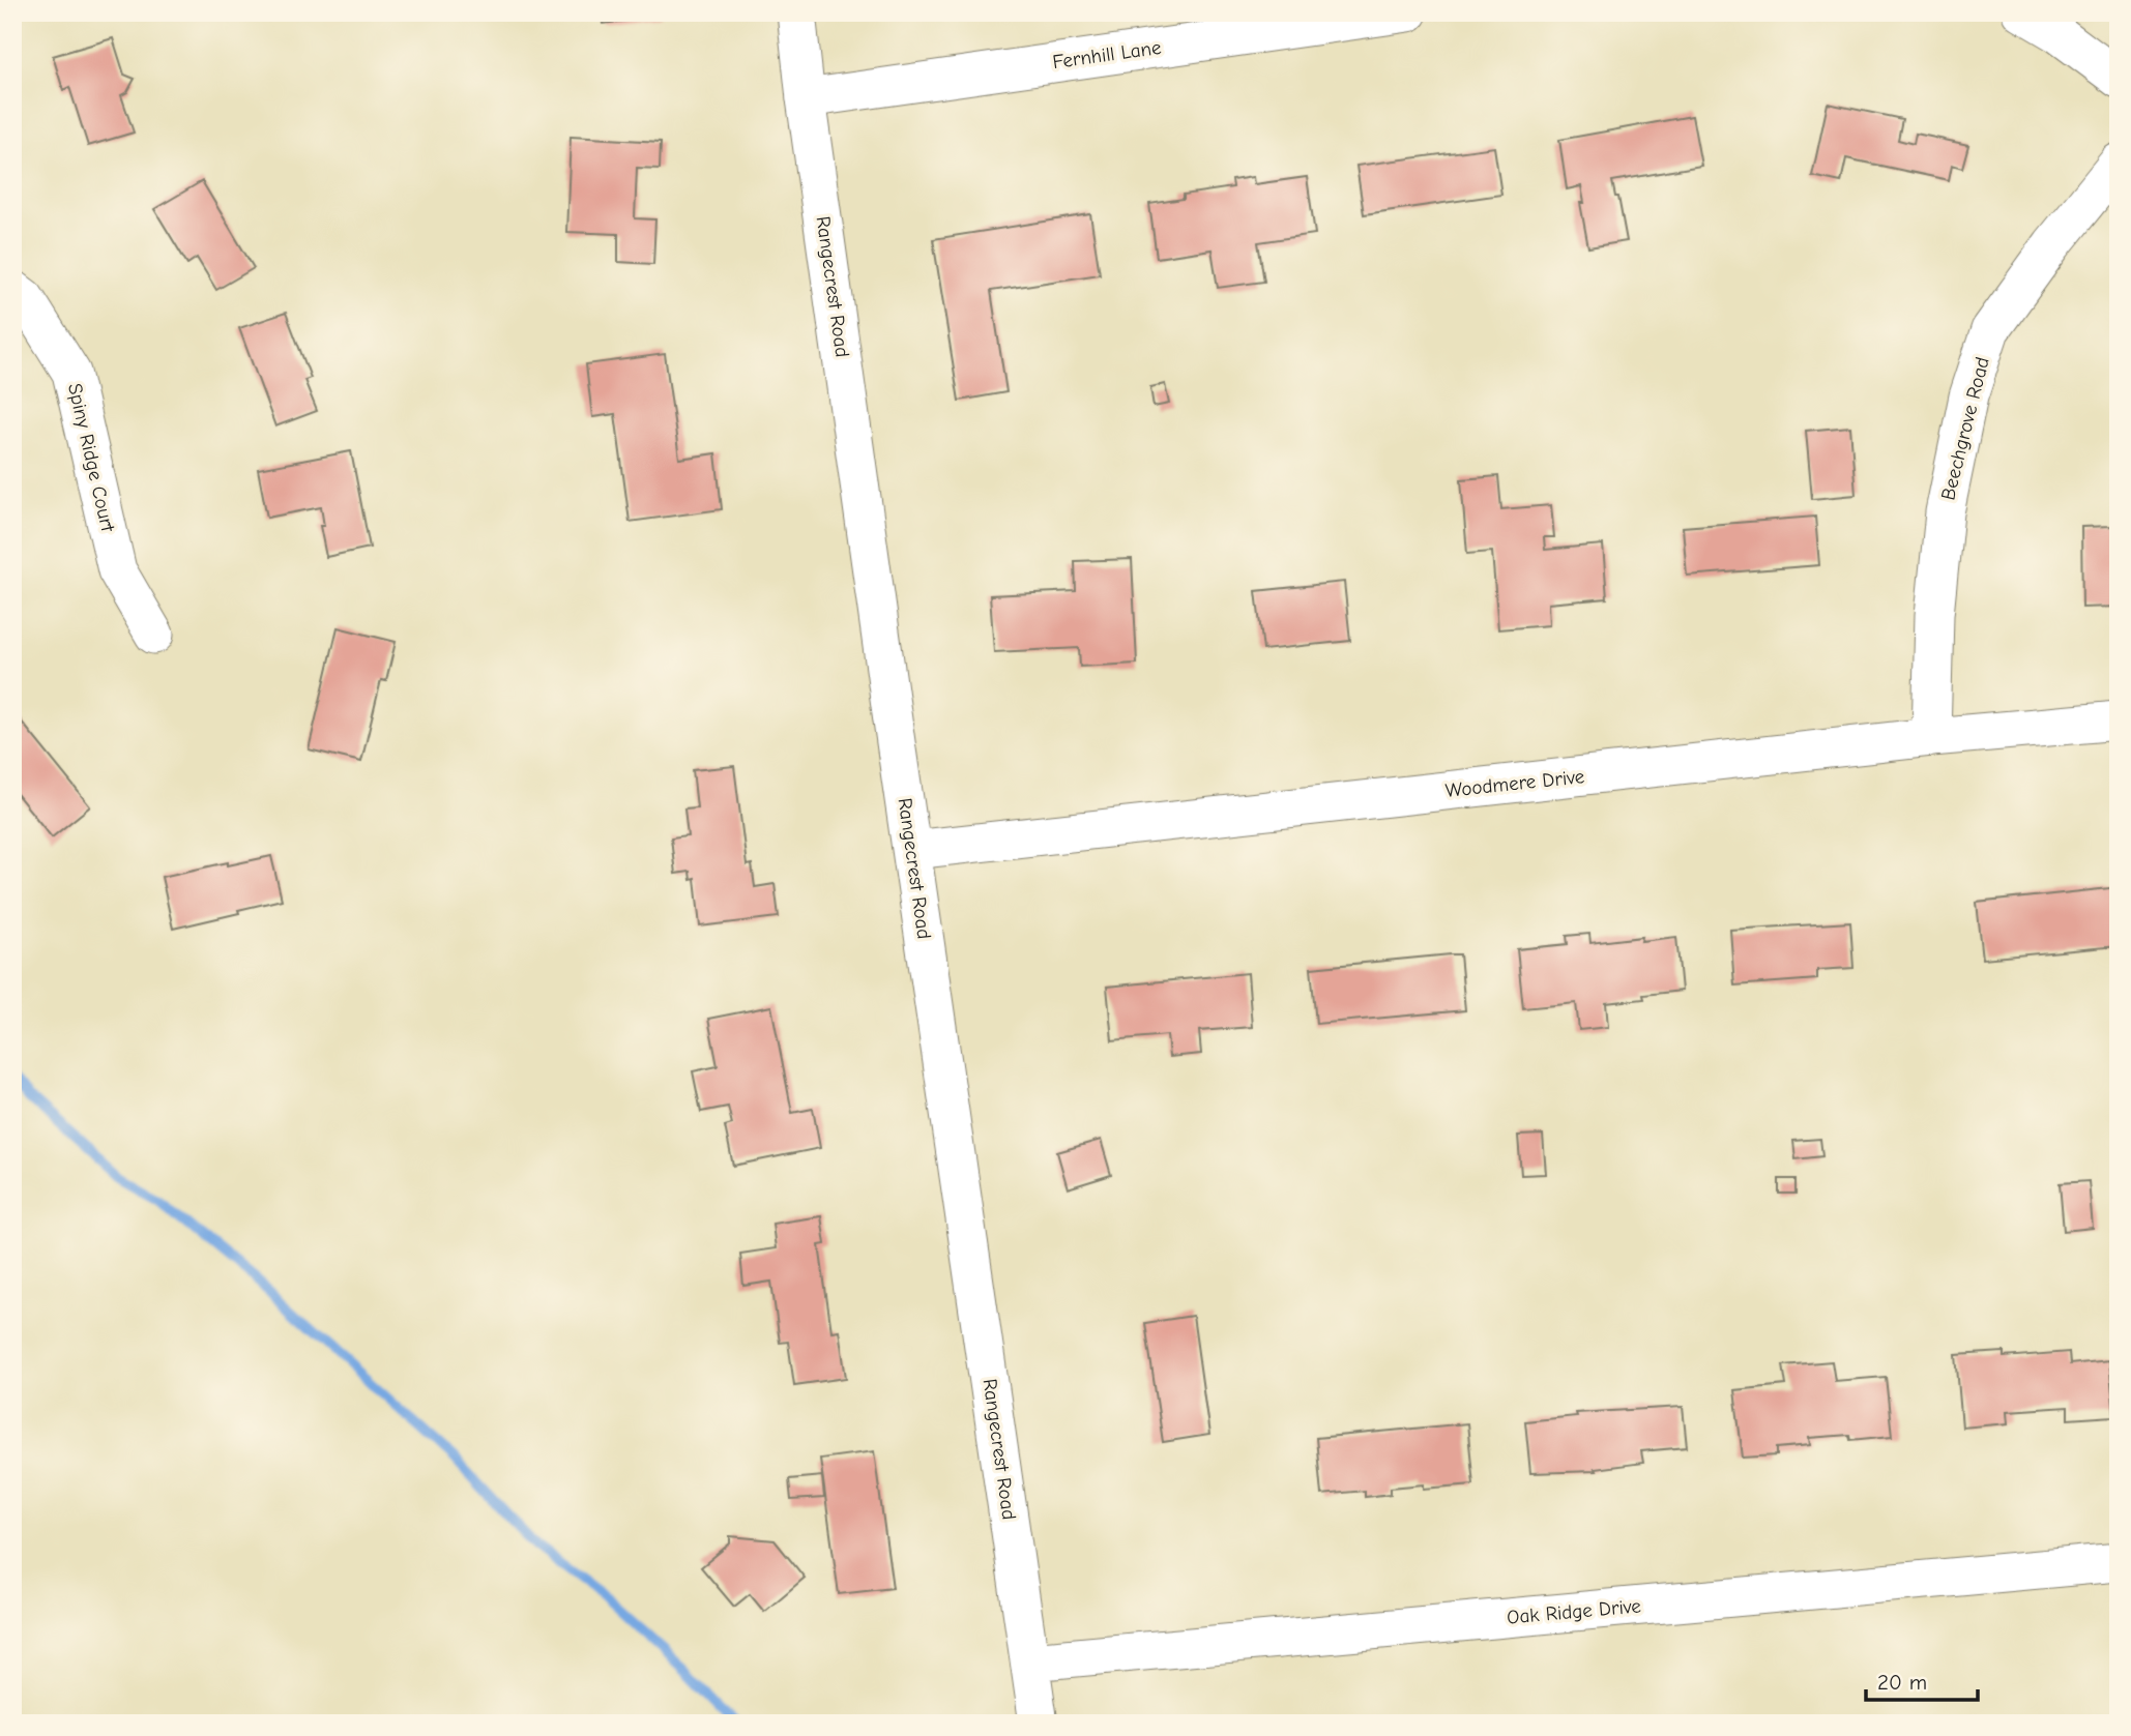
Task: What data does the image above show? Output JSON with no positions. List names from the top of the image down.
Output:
{
  "streets": {
    "street": [
      "Fernhill Lane",
      "Rangecrest Road",
      "Beechgrove Road",
      "Spiny Ridge Court",
      "Woodmere Drive",
      "Oak Ridge Drive"
    ]
  },
  "crossings": [
    ["Fernhill Lane", "Rangecrest Road"],
    ["Rangecrest Road", "Woodmere Drive"],
    ["Rangecrest Road", "Oak Ridge Drive"],
    ["Beechgrove Road", "Woodmere Drive"]
  ],
  "scale_bar": "20 m"
}
